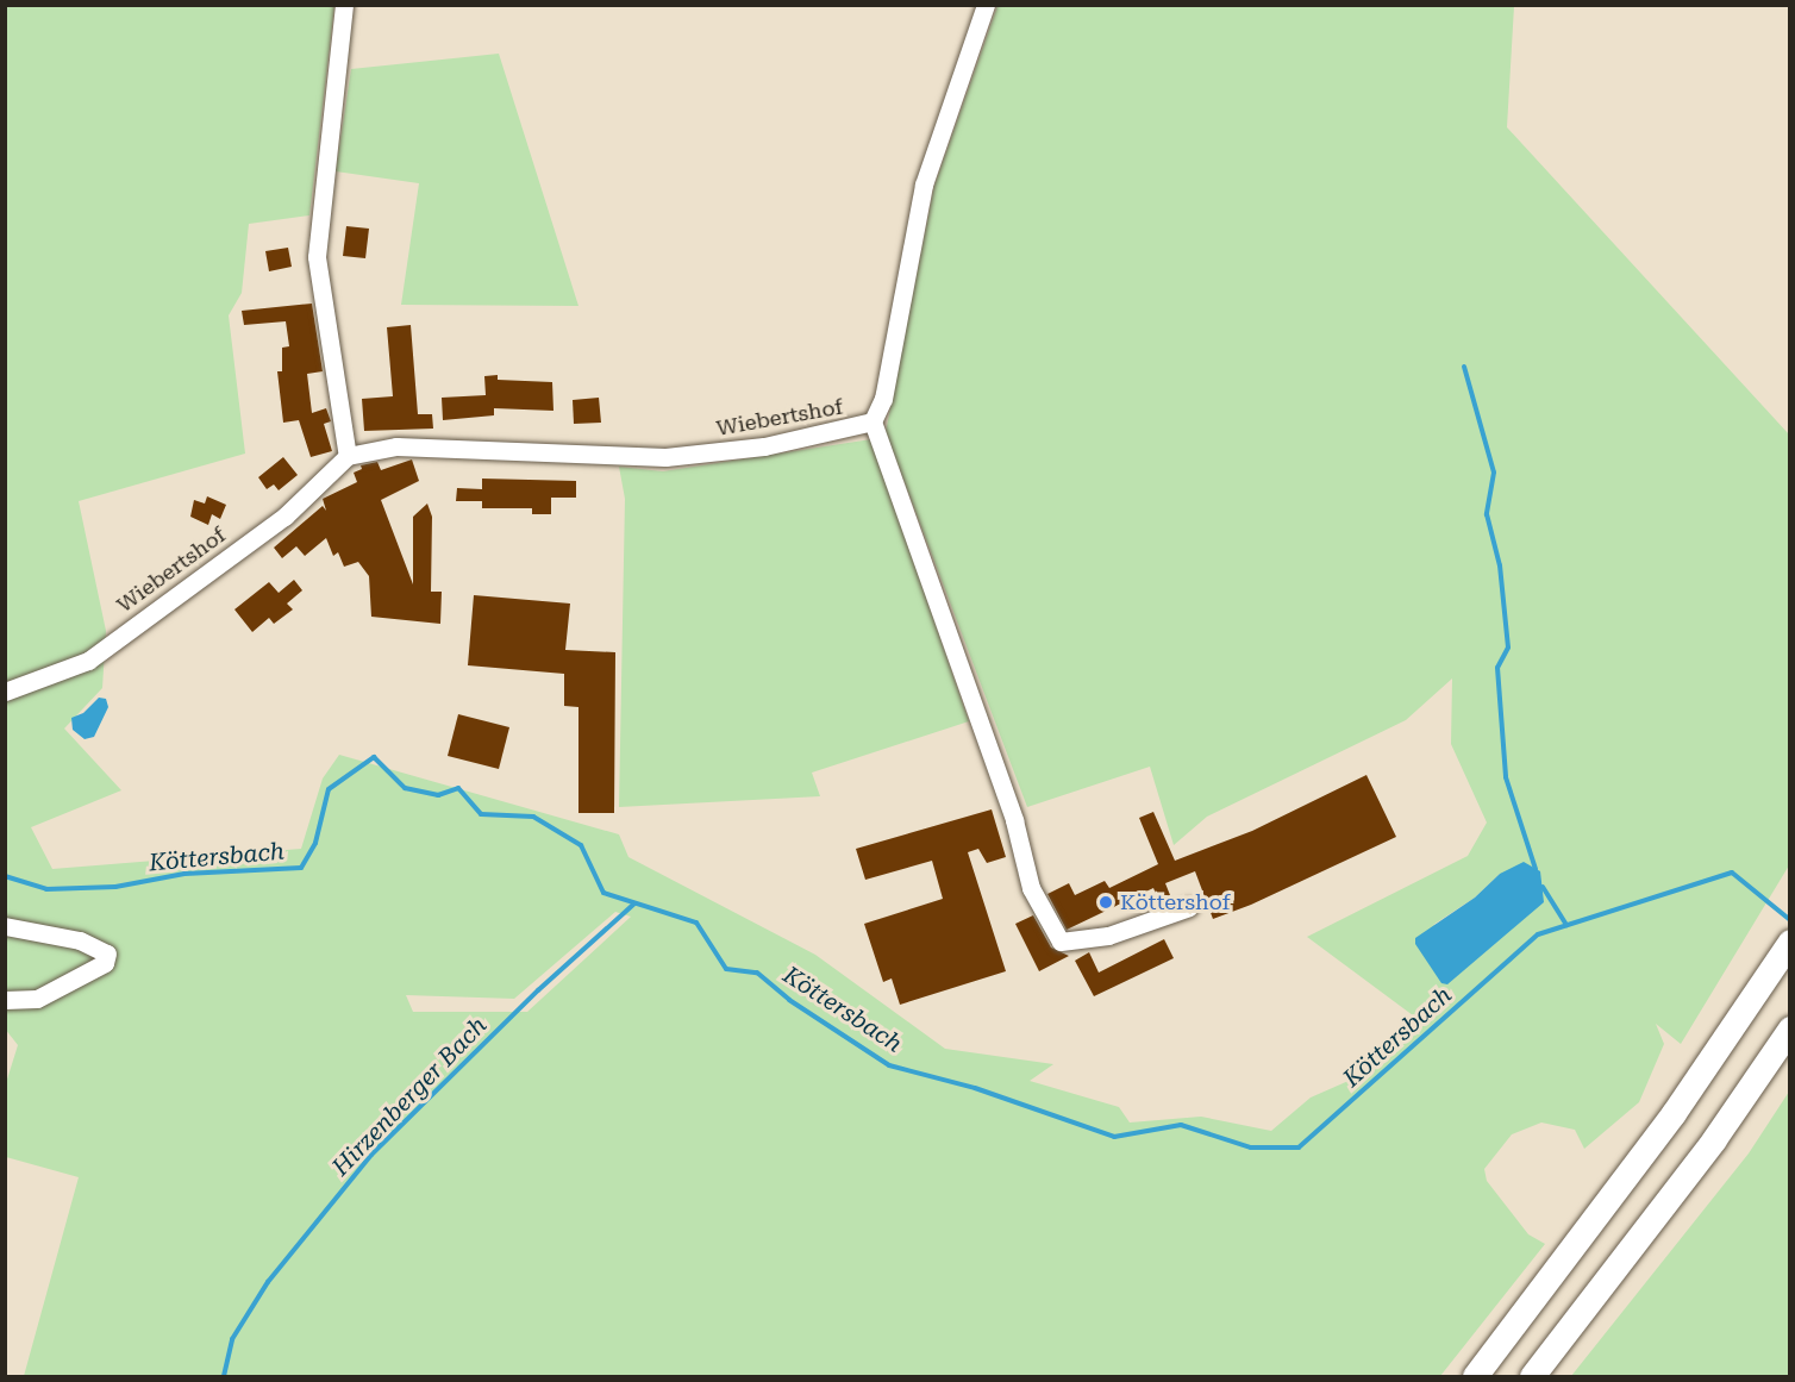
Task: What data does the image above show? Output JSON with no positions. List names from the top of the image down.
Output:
{
  "streets": {
    "street": ["Wiebertshof"]
  },
  "water": ["Köttersbach", "Hirzenberger Bach"],
  "places": ["Köttershof"]
}
